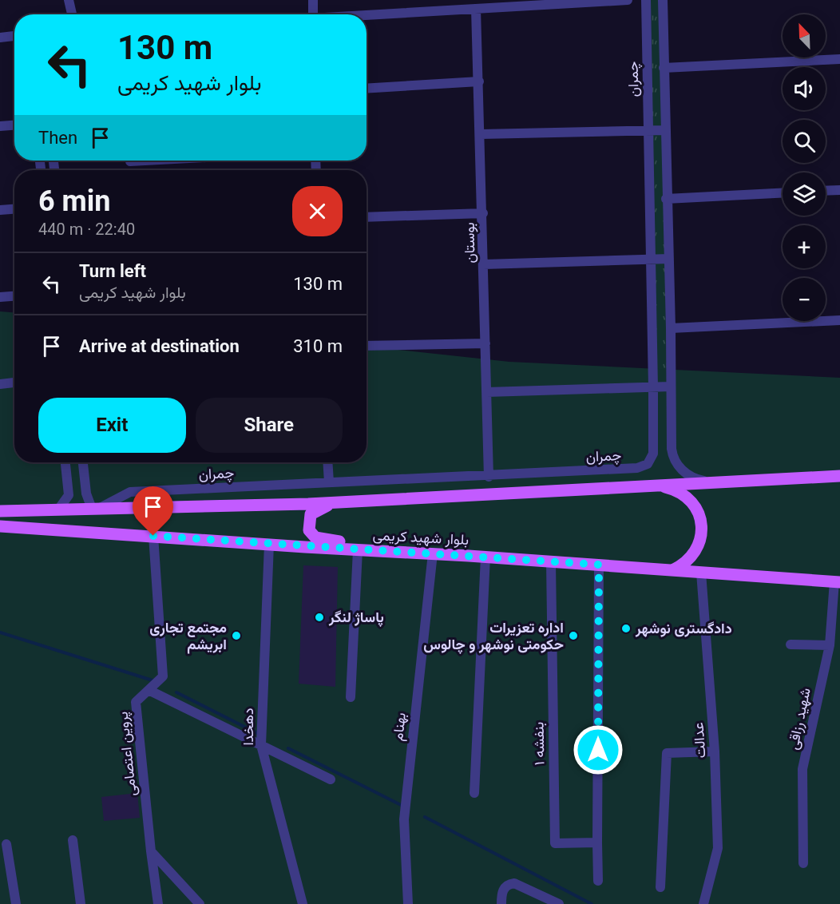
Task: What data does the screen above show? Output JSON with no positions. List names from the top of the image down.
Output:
{
  "streets": {
    "main road": ["بلوار شهید کریمی"],
    "street": [
      "چمران",
      "بوستان",
      "شهید رزاقی",
      "دهخدا",
      "بهنام",
      "عدالت",
      "بنفشه ۱",
      "پروین اعتصامی"
    ]
  },
  "crossings": [
    ["چمران", "بوستان"],
    ["بلوار شهید کریمی", "شهید رزاقی"],
    ["بلوار شهید کریمی", "دهخدا"],
    ["بلوار شهید کریمی", "بهنام"],
    ["بلوار شهید کریمی", "عدالت"],
    ["بلوار شهید کریمی", "بنفشه ۱"],
    ["بلوار شهید کریمی", "پروین اعتصامی"]
  ],
  "places": [
    "پاساژ لنگر",
    "دادگستری نوشهر",
    "مجتمع تجاری ابریشم",
    "اداره تعزیرات حکومتی نوشهر و چالوس"
  ],
  "north": "top left",
  "page": {
    "map_buttons": ["+", "−"],
    "turn": ["130 m", "بلوار شهید کریمی"],
    "then": "Then",
    "heading": ["6 min", "440 m · 22:40"],
    "list": [
      {
        "name": "Turn left",
        "note": "بلوار شهید کریمی",
        "value": "130 m"
      },
      {
        "name": "Arrive at destination",
        "value": "310 m"
      }
    ],
    "buttons": ["Exit", "Share"]
  }
}
